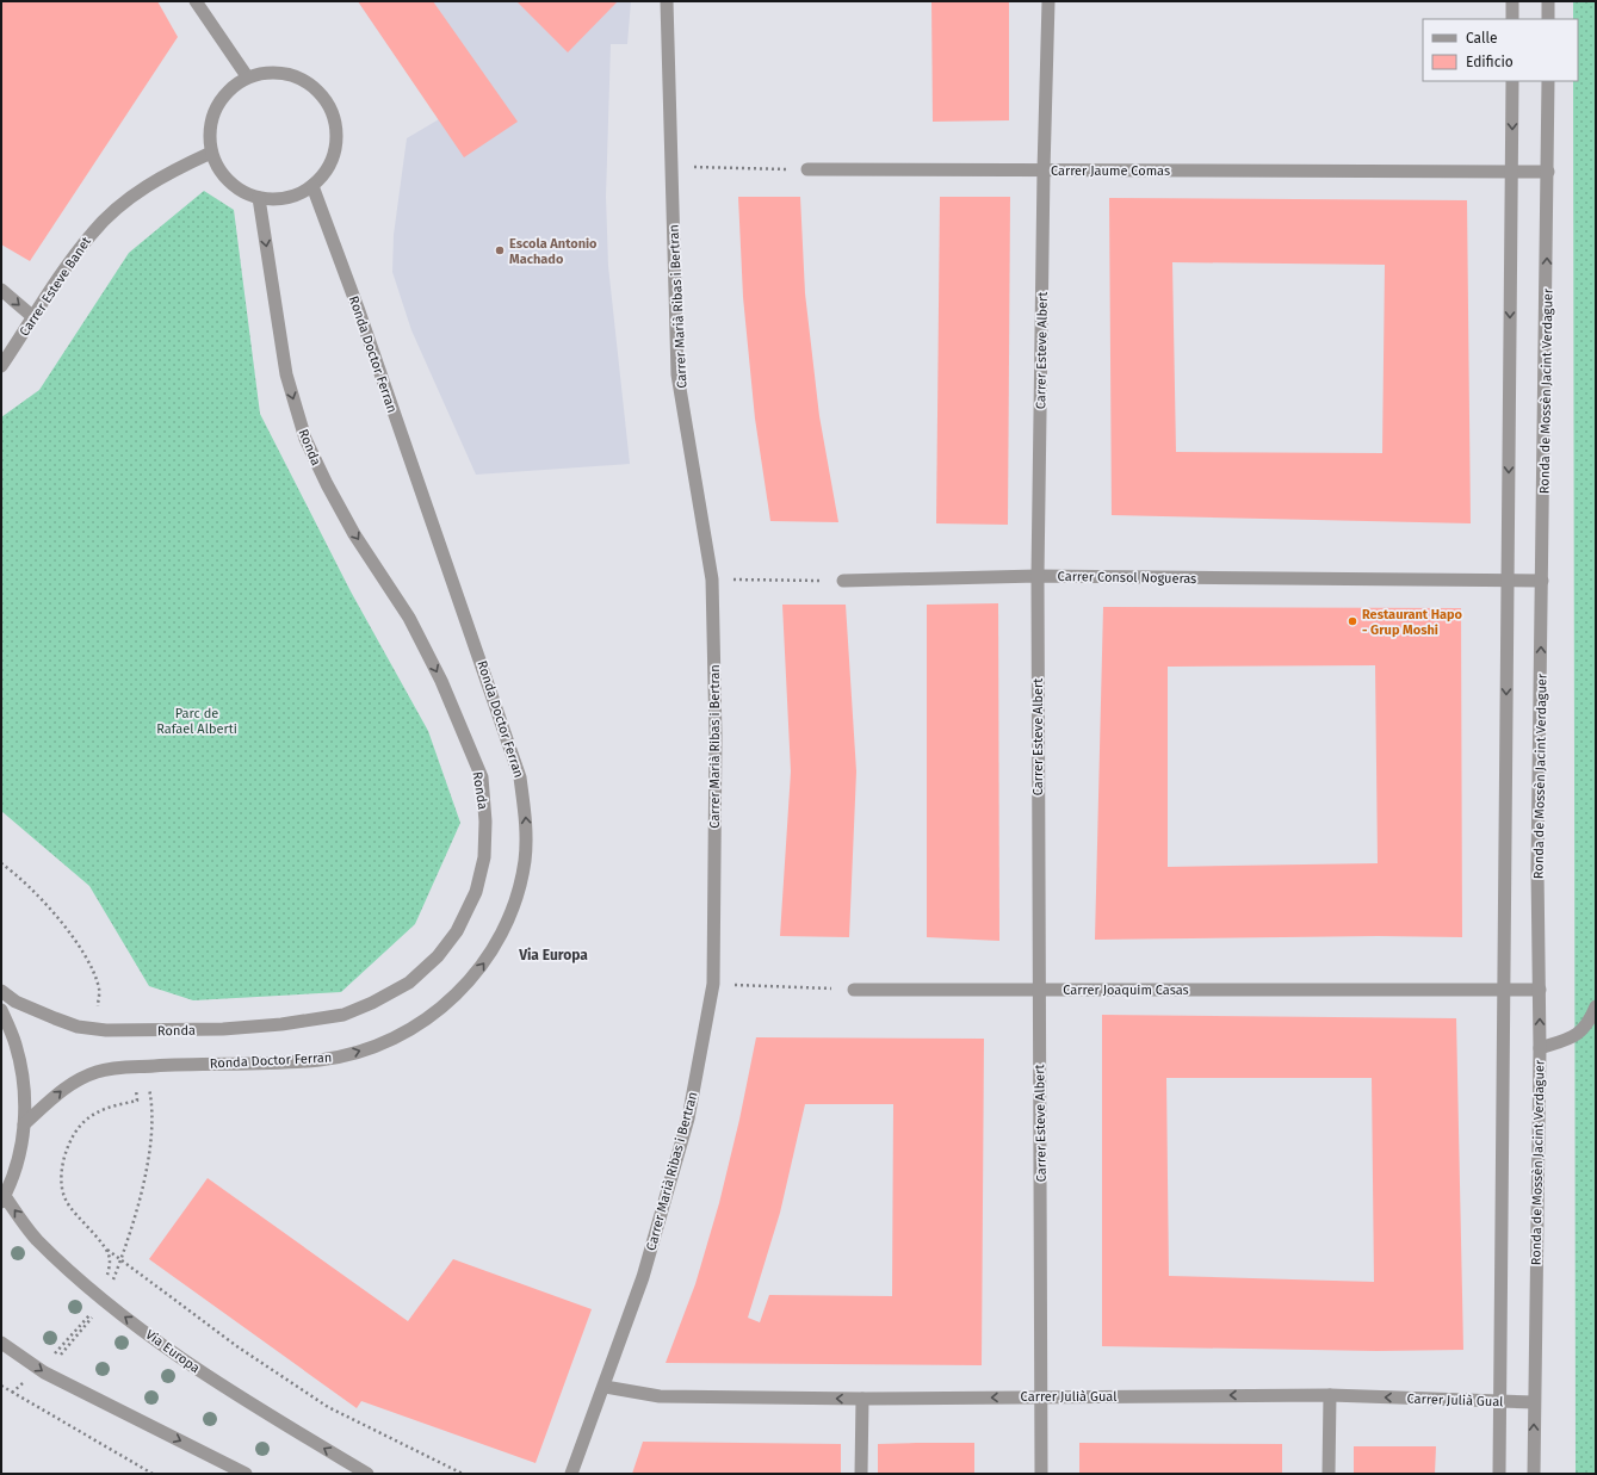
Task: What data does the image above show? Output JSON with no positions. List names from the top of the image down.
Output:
{
  "streets": {
    "street": [
      "Carrer Jaume Comas",
      "Carrer Esteve Banet",
      "Carrer Marià Ribas i Bertran",
      "Carrer Esteve Albert",
      "Ronda Doctor Ferran",
      "Ronda de Mossèn Jacint Verdaguer",
      "Ronda",
      "Carrer Consol Nogueras",
      "Carrer Joaquim Casas",
      "Via Europa",
      "Carrer Julià Gual"
    ]
  },
  "crossings": [
    ["Carrer Jaume Comas", "Carrer Esteve Albert"],
    ["Carrer Jaume Comas", "Ronda de Mossèn Jacint Verdaguer"],
    ["Carrer Esteve Banet", "Ronda Doctor Ferran"],
    ["Carrer Esteve Banet", "Ronda"],
    ["Carrer Marià Ribas i Bertran", "Carrer Julià Gual"],
    ["Carrer Esteve Albert", "Carrer Consol Nogueras"],
    ["Carrer Esteve Albert", "Carrer Joaquim Casas"],
    ["Carrer Esteve Albert", "Carrer Julià Gual"],
    ["Ronda Doctor Ferran", "Ronda"],
    ["Ronda de Mossèn Jacint Verdaguer", "Carrer Consol Nogueras"],
    ["Ronda de Mossèn Jacint Verdaguer", "Carrer Joaquim Casas"],
    ["Ronda de Mossèn Jacint Verdaguer", "Carrer Julià Gual"]
  ],
  "one_way": ["Carrer Julià Gual"],
  "districts": ["Via Europa"],
  "parks": ["Parc de Rafael Alberti"],
  "places": ["Escola Antonio Machado", "Restaurant Hapo - Grup Moshi"],
  "legend": ["Calle", "Edificio"]
}
